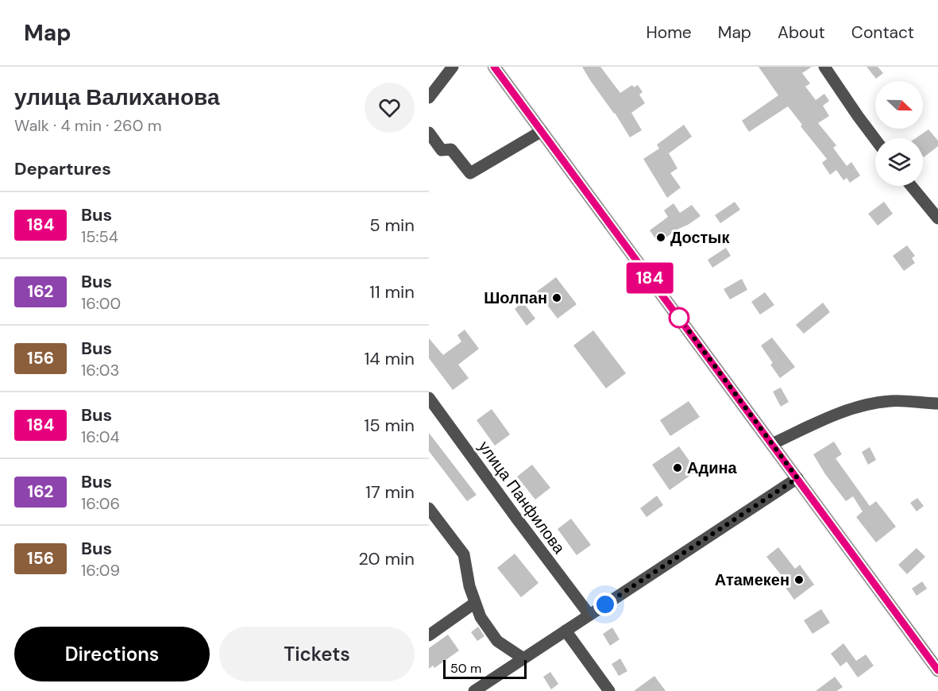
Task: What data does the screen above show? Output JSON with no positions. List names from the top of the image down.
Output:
{
  "streets": {
    "street": ["улица Панфилова"]
  },
  "places": [
    "Достык",
    "Шолпан",
    "Адина",
    "Атамекен"
  ],
  "lines": ["bus line 184"],
  "scale_bar": "50 m",
  "north": "right",
  "page": {
    "header": "Map",
    "nav": [
      "Home",
      "Map",
      "About",
      "Contact"
    ],
    "heading": [
      ["улица Валиханова", "Walk · 4 min · 260 m"],
      "Departures"
    ],
    "on_map": "184",
    "list": [
      {
        "mark": "184",
        "name": "Bus",
        "note": "15:54",
        "value": "5 min"
      },
      {
        "mark": "162",
        "name": "Bus",
        "note": "16:00",
        "value": "11 min"
      },
      {
        "mark": "156",
        "name": "Bus",
        "note": "16:03",
        "value": "14 min"
      },
      {
        "mark": "184",
        "name": "Bus",
        "note": "16:04",
        "value": "15 min"
      },
      {
        "mark": "162",
        "name": "Bus",
        "note": "16:06",
        "value": "17 min"
      },
      {
        "mark": "156",
        "name": "Bus",
        "note": "16:09",
        "value": "20 min"
      }
    ],
    "buttons": ["Directions", "Tickets"],
    "scale": "50 m"
  }
}
